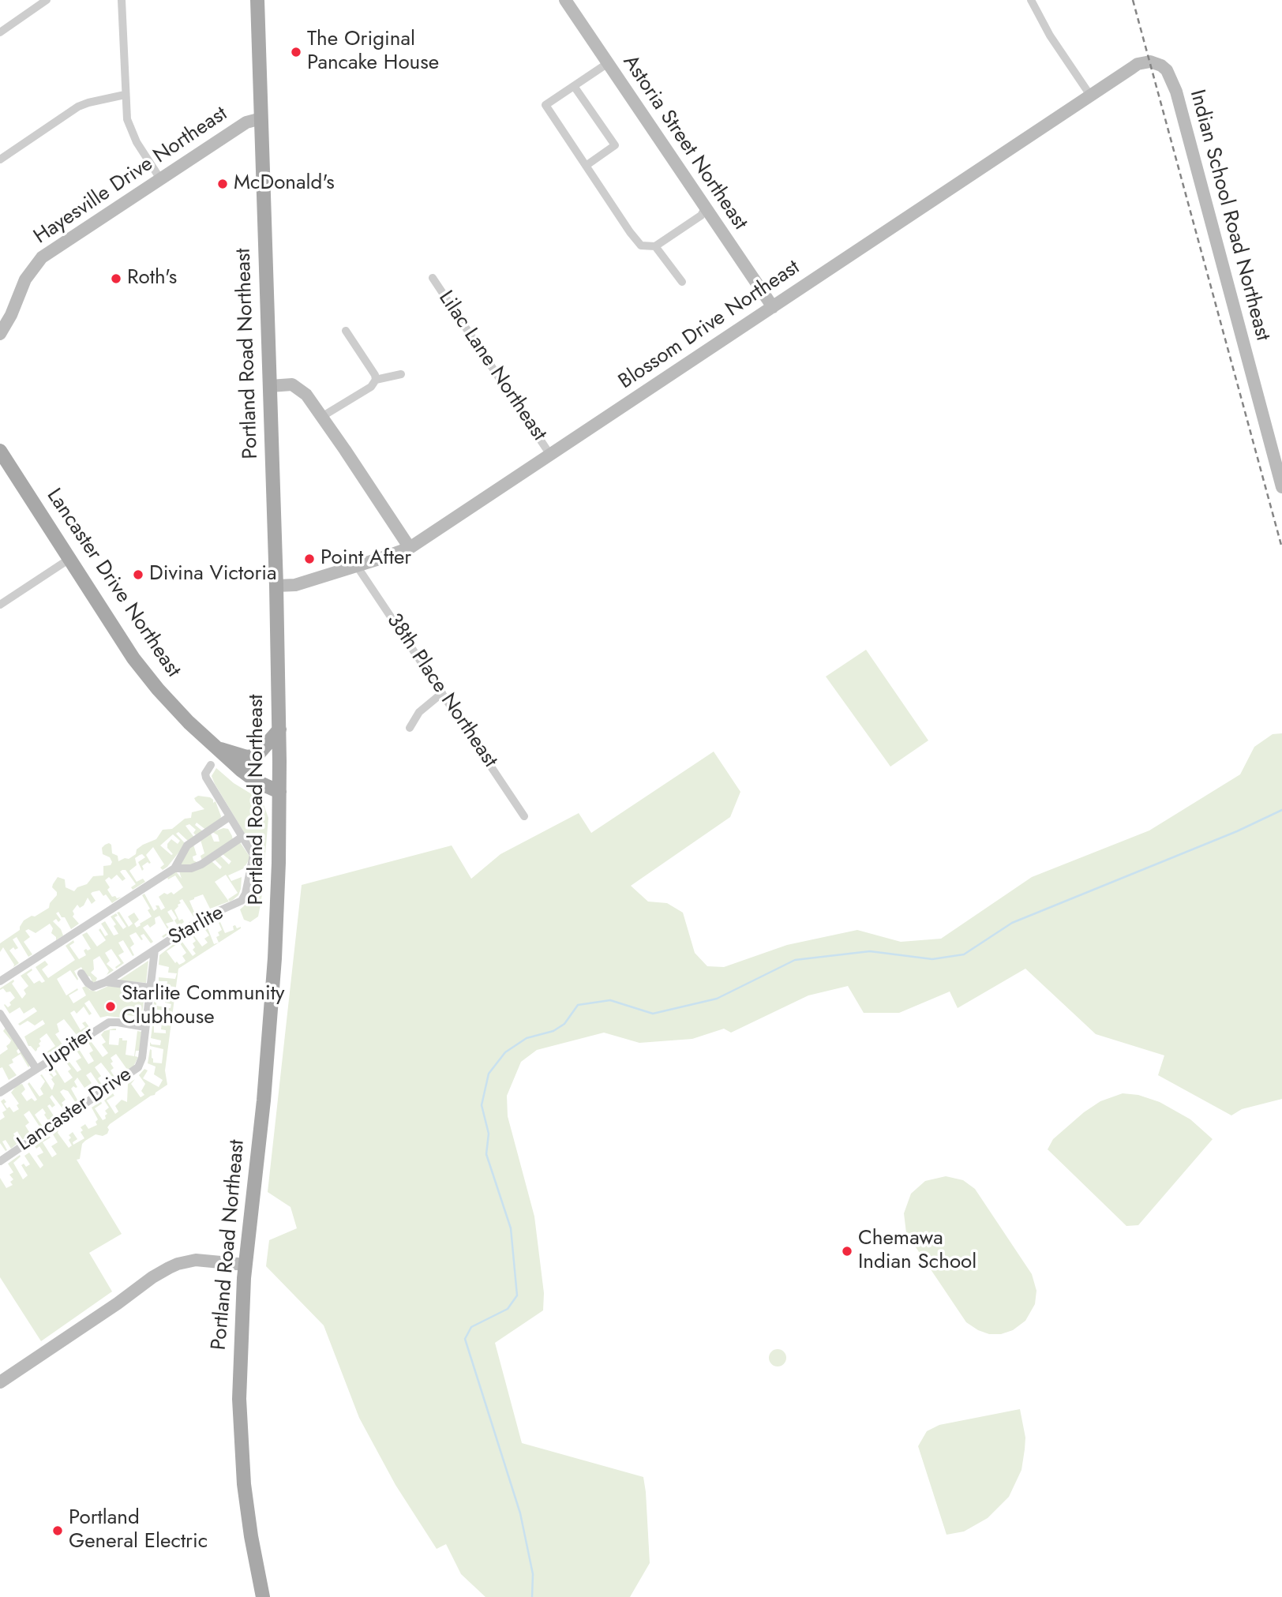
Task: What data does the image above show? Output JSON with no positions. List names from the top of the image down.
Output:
{
  "streets": {
    "main road": ["Portland Road Northeast", "Lancaster Drive Northeast"],
    "street": [
      "Astoria Street Northeast",
      "Hayesville Drive Northeast",
      "Indian School Road Northeast",
      "Blossom Drive Northeast",
      "Lilac Lane Northeast",
      "38th Place Northeast",
      "Starlite",
      "Jupiter",
      "Lancaster Drive"
    ]
  },
  "crossings": [
    ["Astoria Street Northeast", "Blossom Drive Northeast"],
    ["Hayesville Drive Northeast", "Portland Road Northeast"],
    ["Indian School Road Northeast", "Blossom Drive Northeast"],
    ["Blossom Drive Northeast", "Portland Road Northeast"],
    ["Blossom Drive Northeast", "Lilac Lane Northeast"],
    ["Blossom Drive Northeast", "38th Place Northeast"],
    ["Portland Road Northeast", "Lancaster Drive Northeast"],
    ["Starlite", "Lancaster Drive"],
    ["Jupiter", "Lancaster Drive"]
  ],
  "places": [
    "The Original Pancake House",
    "McDonald's",
    "Roth's",
    "Point After",
    "Divina Victoria",
    "Starlite Community Clubhouse",
    "Chemawa Indian School",
    "Portland General Electric"
  ]
}
